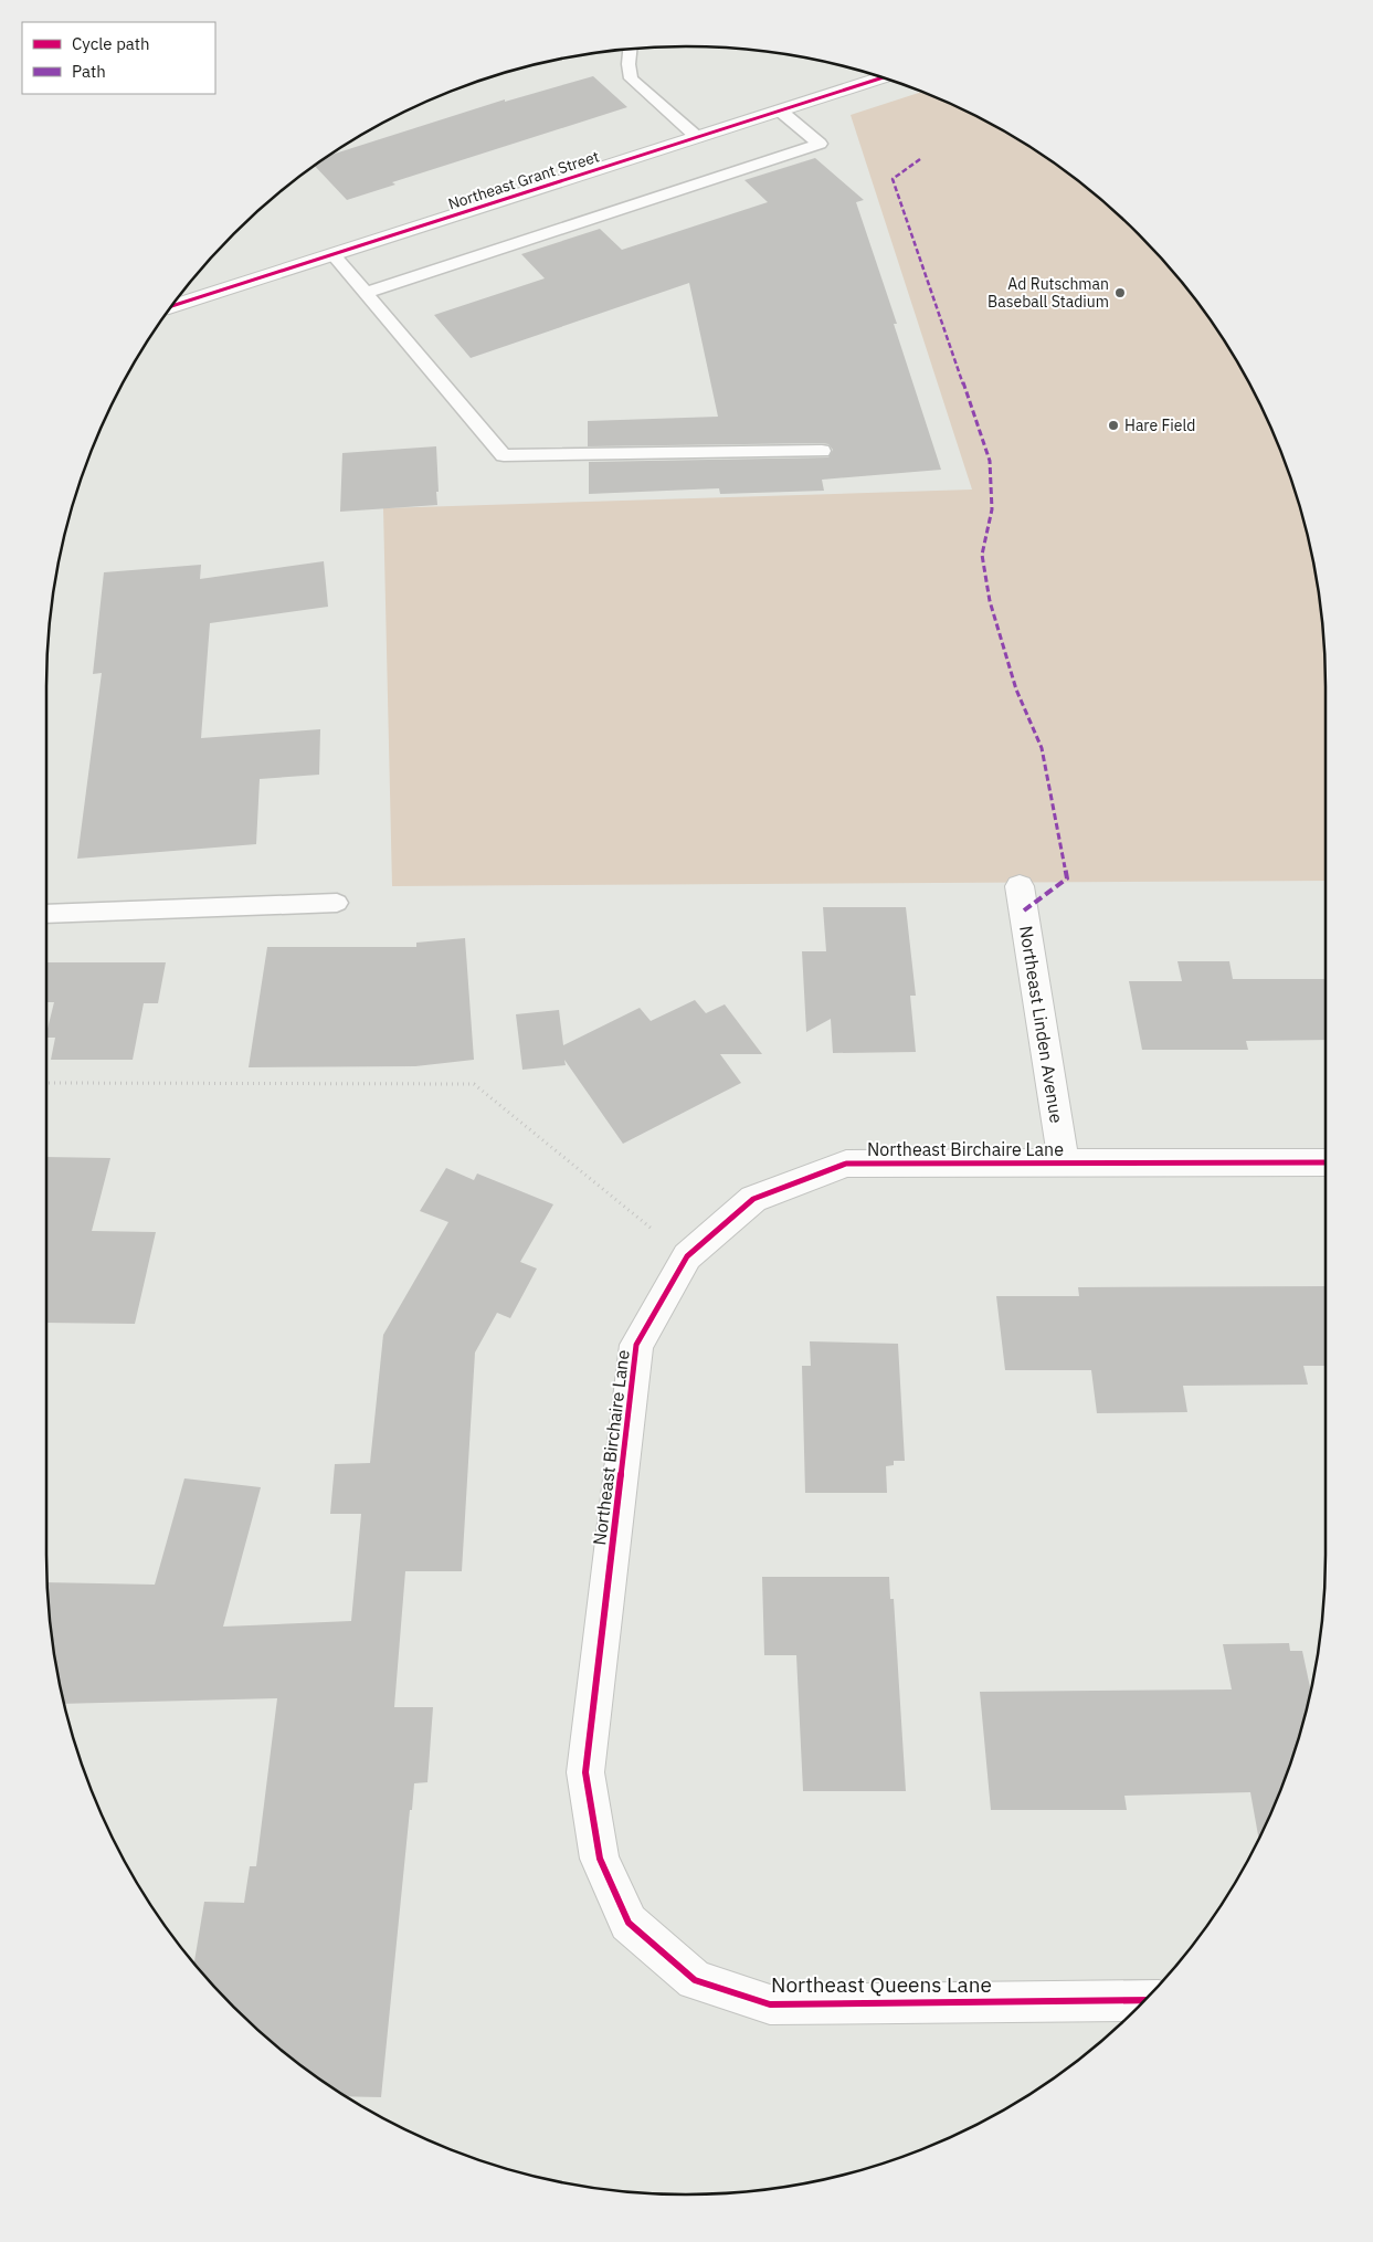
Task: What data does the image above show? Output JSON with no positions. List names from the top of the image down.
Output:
{
  "streets": {
    "street": [
      "Northeast Grant Street",
      "Northeast Linden Avenue",
      "Northeast Birchaire Lane",
      "Northeast Queens Lane"
    ]
  },
  "crossings": [
    ["Northeast Linden Avenue", "Northeast Birchaire Lane"],
    ["Northeast Birchaire Lane", "Northeast Queens Lane"]
  ],
  "places": ["Ad Rutschman Baseball Stadium", "Hare Field"],
  "legend": ["Cycle path", "Path"]
}
